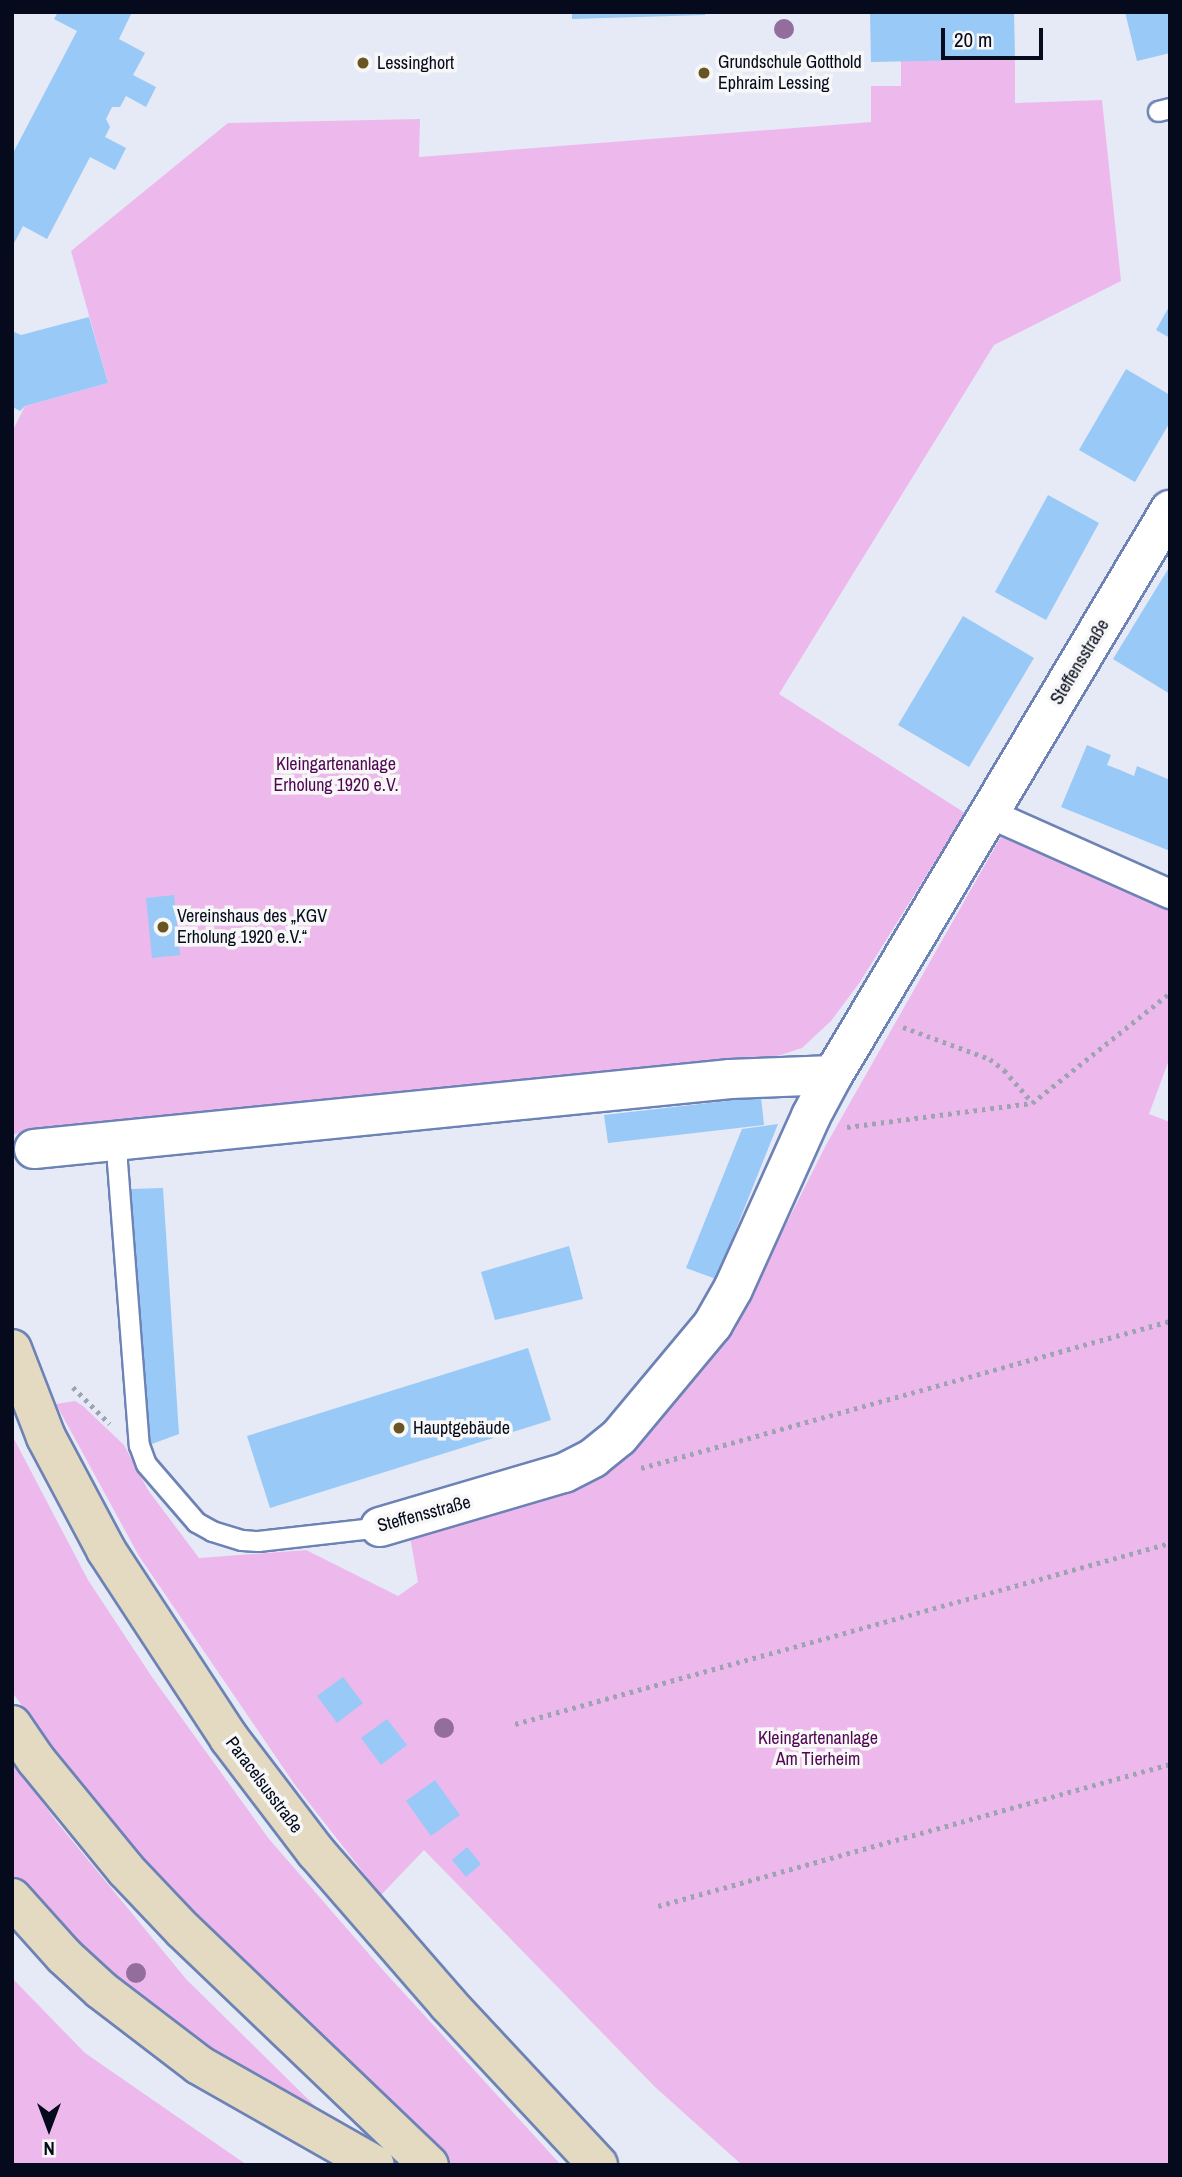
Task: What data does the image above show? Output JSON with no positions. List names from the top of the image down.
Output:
{
  "streets": {
    "main road": ["Paracelsusstraße"],
    "street": ["Steffensstraße"]
  },
  "parks": ["Kleingartenanlage Erholung 1920 e.V.", "Kleingartenanlage Am Tierheim"],
  "places": [
    "Lessinghort",
    "Grundschule Gotthold Ephraim Lessing",
    "Vereinshaus des „KGV Erholung 1920 e.V.“",
    "Hauptgebäude"
  ],
  "scale_bar": "20 m",
  "north": "bottom"
}
